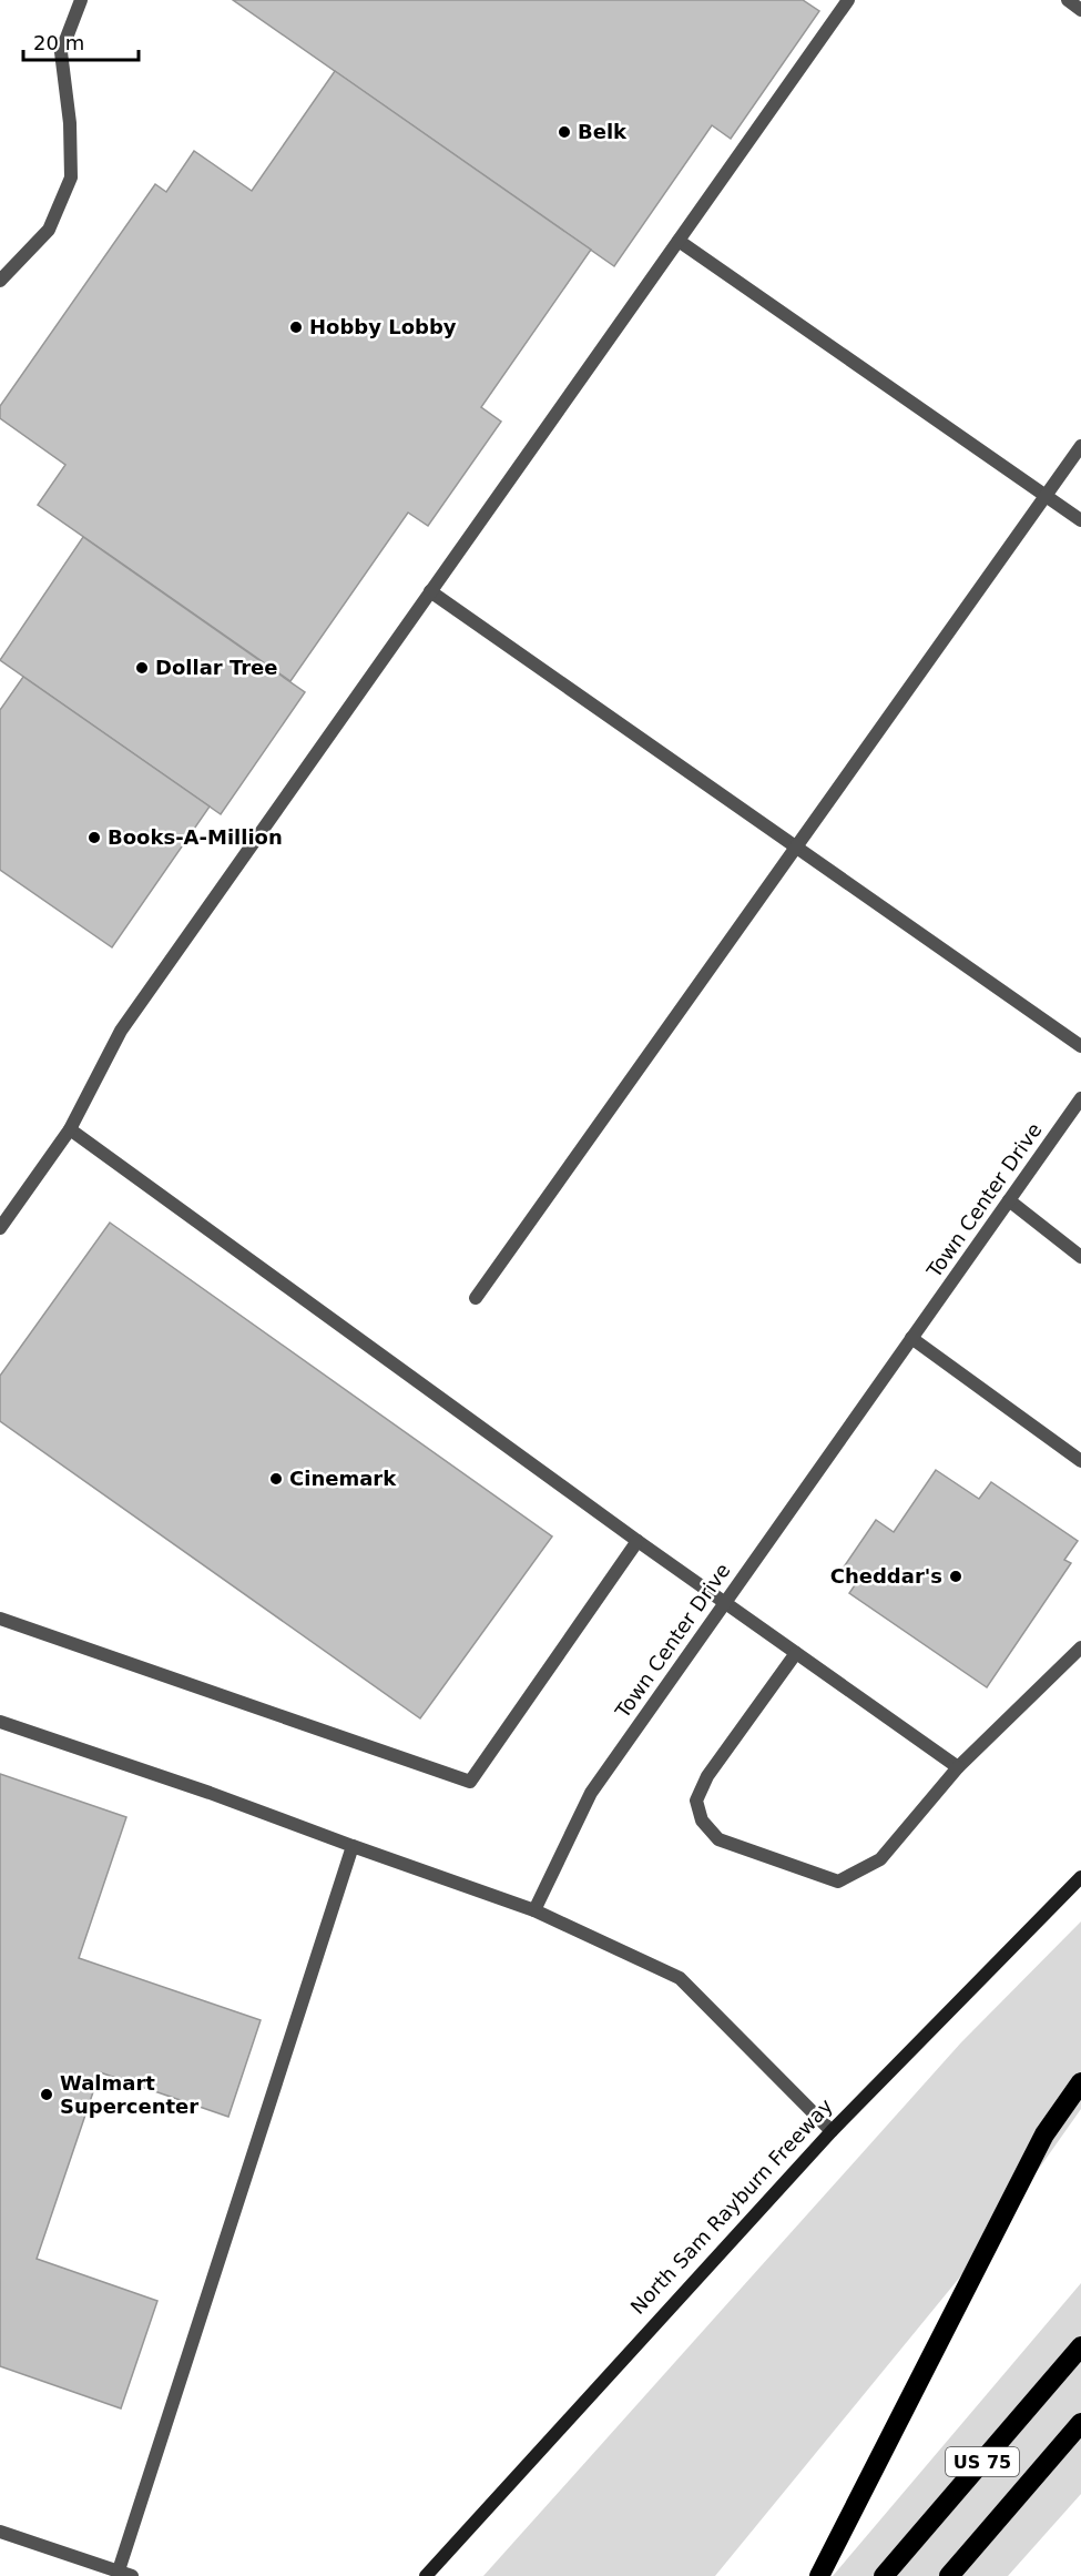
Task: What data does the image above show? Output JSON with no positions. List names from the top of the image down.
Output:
{
  "streets": {
    "highway": ["US 75"],
    "main road": ["North Sam Rayburn Freeway"],
    "street": ["Town Center Drive"]
  },
  "places": [
    "Belk",
    "Hobby Lobby",
    "Dollar Tree",
    "Books-A-Million",
    "Cinemark",
    "Cheddar's",
    "Walmart Supercenter"
  ],
  "scale_bar": "20 m"
}
